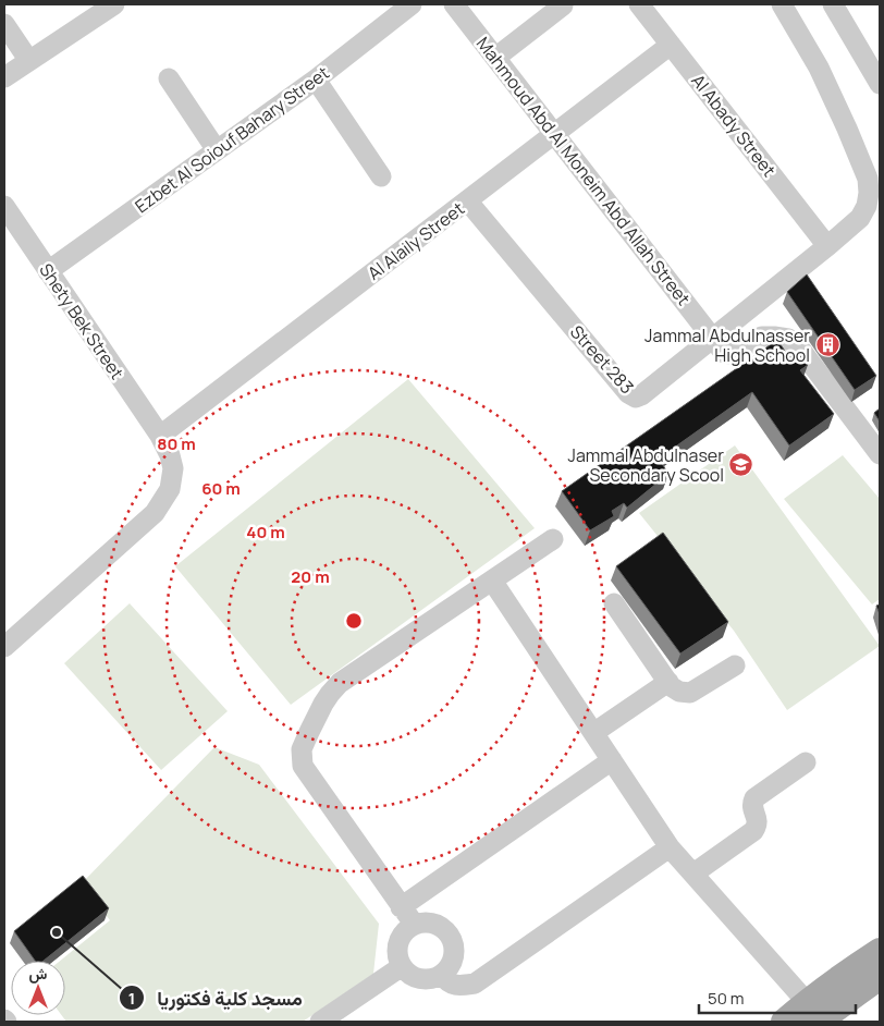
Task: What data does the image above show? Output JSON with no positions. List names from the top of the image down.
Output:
{
  "streets": {
    "street": [
      "Al Abady Street",
      "Ezbet Al Soiouf Bahary Street",
      "Mahmoud Abd Al Moneim Abd Allah Street",
      "Al Alaily Street",
      "Shety Bek Street",
      "Street 283"
    ]
  },
  "crossings": [
    ["Al Abady Street", "Al Alaily Street"],
    ["Al Abady Street", "Street 283"],
    ["Ezbet Al Soiouf Bahary Street", "Shety Bek Street"],
    ["Mahmoud Abd Al Moneim Abd Allah Street", "Al Alaily Street"],
    ["Mahmoud Abd Al Moneim Abd Allah Street", "Street 283"],
    ["Al Alaily Street", "Shety Bek Street"],
    ["Al Alaily Street", "Street 283"]
  ],
  "places": {
    "building": ["Jammal Abdulnasser High School"],
    "school or university": ["Jammal Abdulnaser Secondary Scool"],
    "other": ["مسجد كلية فكتوريا"]
  },
  "scale_bar": "50 m",
  "north": "top",
  "rings": [
    "80 m",
    "60 m",
    "40 m",
    "20 m"
  ]
}
